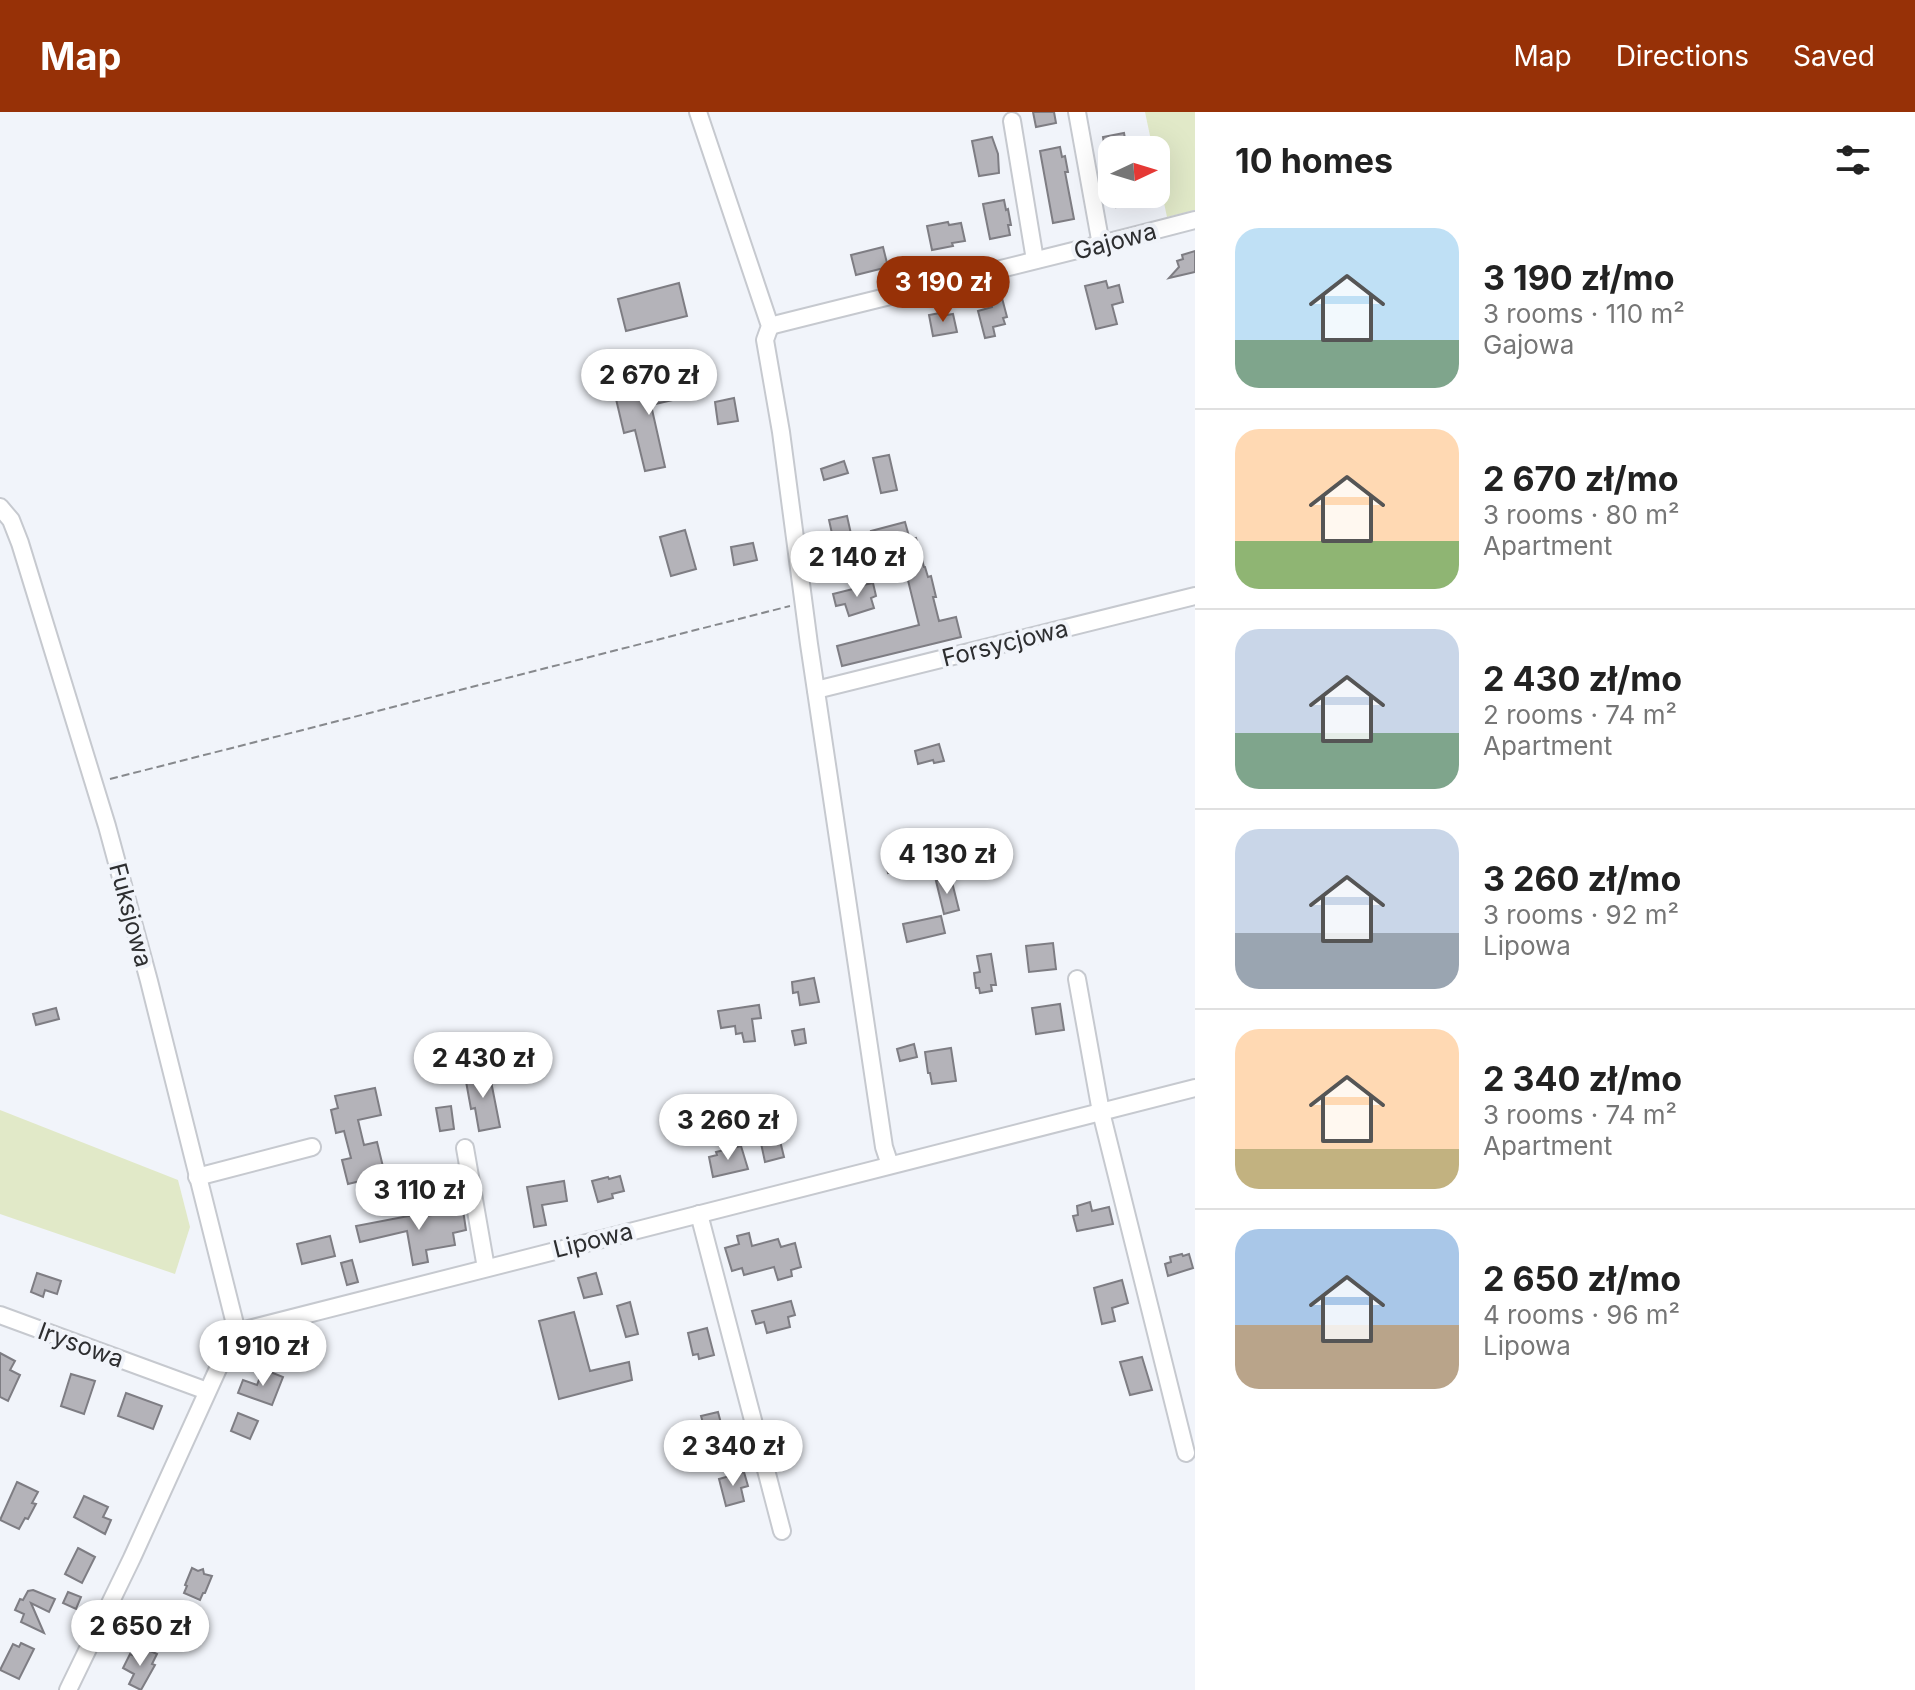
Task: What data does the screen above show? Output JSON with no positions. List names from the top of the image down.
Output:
{
  "streets": {
    "street": [
      "Gajowa",
      "Forsycjowa",
      "Fuksjowa",
      "Lipowa",
      "Irysowa"
    ]
  },
  "crossings": [
    ["Fuksjowa", "Lipowa"]
  ],
  "north": "right",
  "page": {
    "header": "Map",
    "nav": ["Map", "Directions", "Saved"],
    "heading": "10 homes",
    "list": [
      {
        "name": "3 190 zł/mo",
        "note": "3 rooms · 110 m² · Gajowa"
      },
      {
        "name": "2 670 zł/mo",
        "note": "3 rooms · 80 m² · Apartment"
      },
      {
        "name": "2 430 zł/mo",
        "note": "2 rooms · 74 m² · Apartment"
      },
      {
        "name": "3 260 zł/mo",
        "note": "3 rooms · 92 m² · Lipowa"
      },
      {
        "name": "2 340 zł/mo",
        "note": "3 rooms · 74 m² · Apartment"
      },
      {
        "name": "2 650 zł/mo",
        "note": "4 rooms · 96 m² · Lipowa"
      }
    ],
    "price": [
      "3 190 zł",
      "2 670 zł",
      "2 140 zł",
      "4 130 zł",
      "2 430 zł",
      "3 260 zł",
      "3 110 zł",
      "1 910 zł",
      "2 340 zł",
      "2 650 zł"
    ]
  }
}
